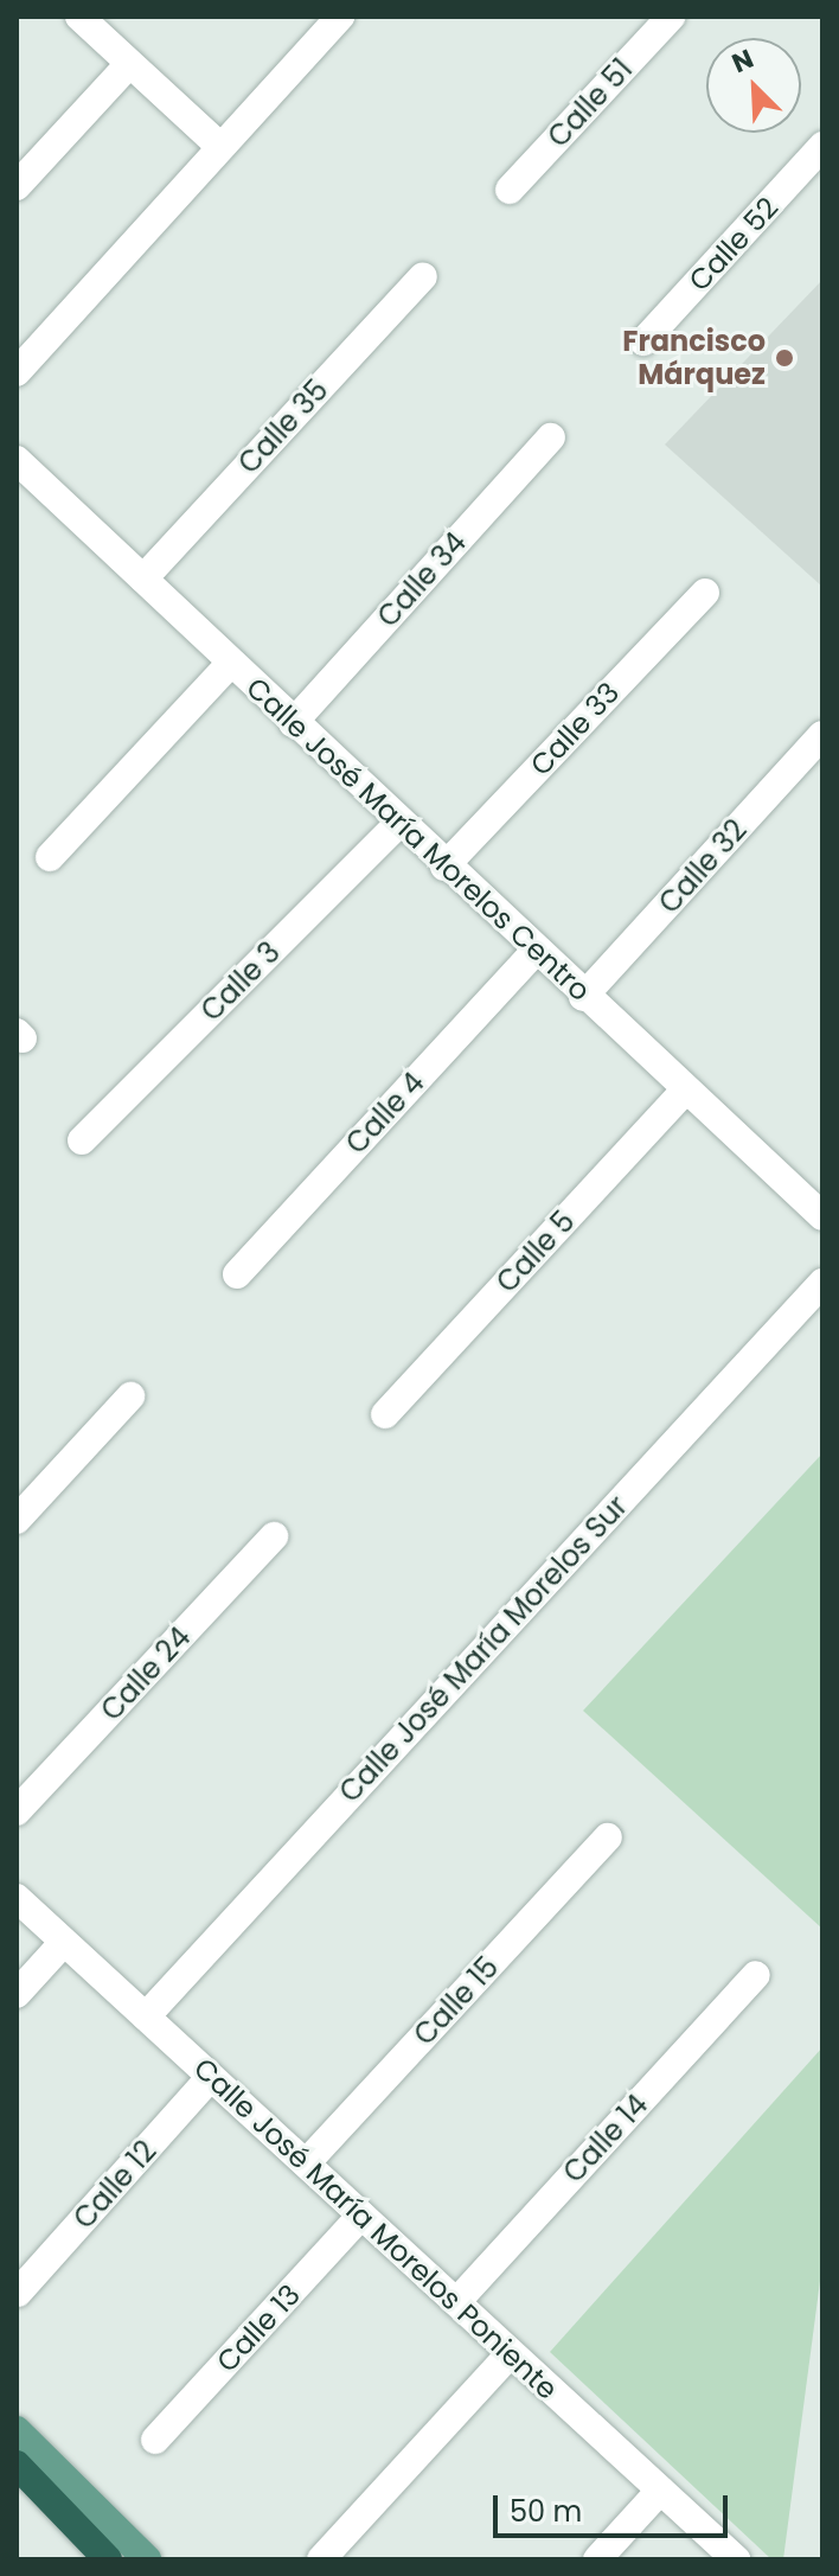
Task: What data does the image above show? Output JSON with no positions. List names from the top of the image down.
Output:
{
  "streets": {
    "street": [
      "Calle 51",
      "Calle 52",
      "Calle 35",
      "Calle 34",
      "Calle 33",
      "Calle José María Morelos Centro",
      "Calle 32",
      "Calle 3",
      "Calle 4",
      "Calle 5",
      "Calle José María Morelos Sur",
      "Calle 24",
      "Calle 15",
      "Calle 14",
      "Calle 12",
      "Calle José María Morelos Poniente",
      "Calle 13"
    ]
  },
  "crossings": [
    ["Calle 35", "Calle José María Morelos Centro"],
    ["Calle 34", "Calle José María Morelos Centro"],
    ["Calle 33", "Calle José María Morelos Centro"],
    ["Calle José María Morelos Centro", "Calle 32"],
    ["Calle José María Morelos Centro", "Calle 3"],
    ["Calle José María Morelos Centro", "Calle 4"],
    ["Calle José María Morelos Centro", "Calle 5"],
    ["Calle José María Morelos Sur", "Calle José María Morelos Poniente"],
    ["Calle 15", "Calle José María Morelos Poniente"],
    ["Calle 14", "Calle José María Morelos Poniente"],
    ["Calle 12", "Calle José María Morelos Poniente"],
    ["Calle José María Morelos Poniente", "Calle 13"]
  ],
  "places": ["Francisco Márquez"],
  "scale_bar": "50 m",
  "north": "top left"
}
